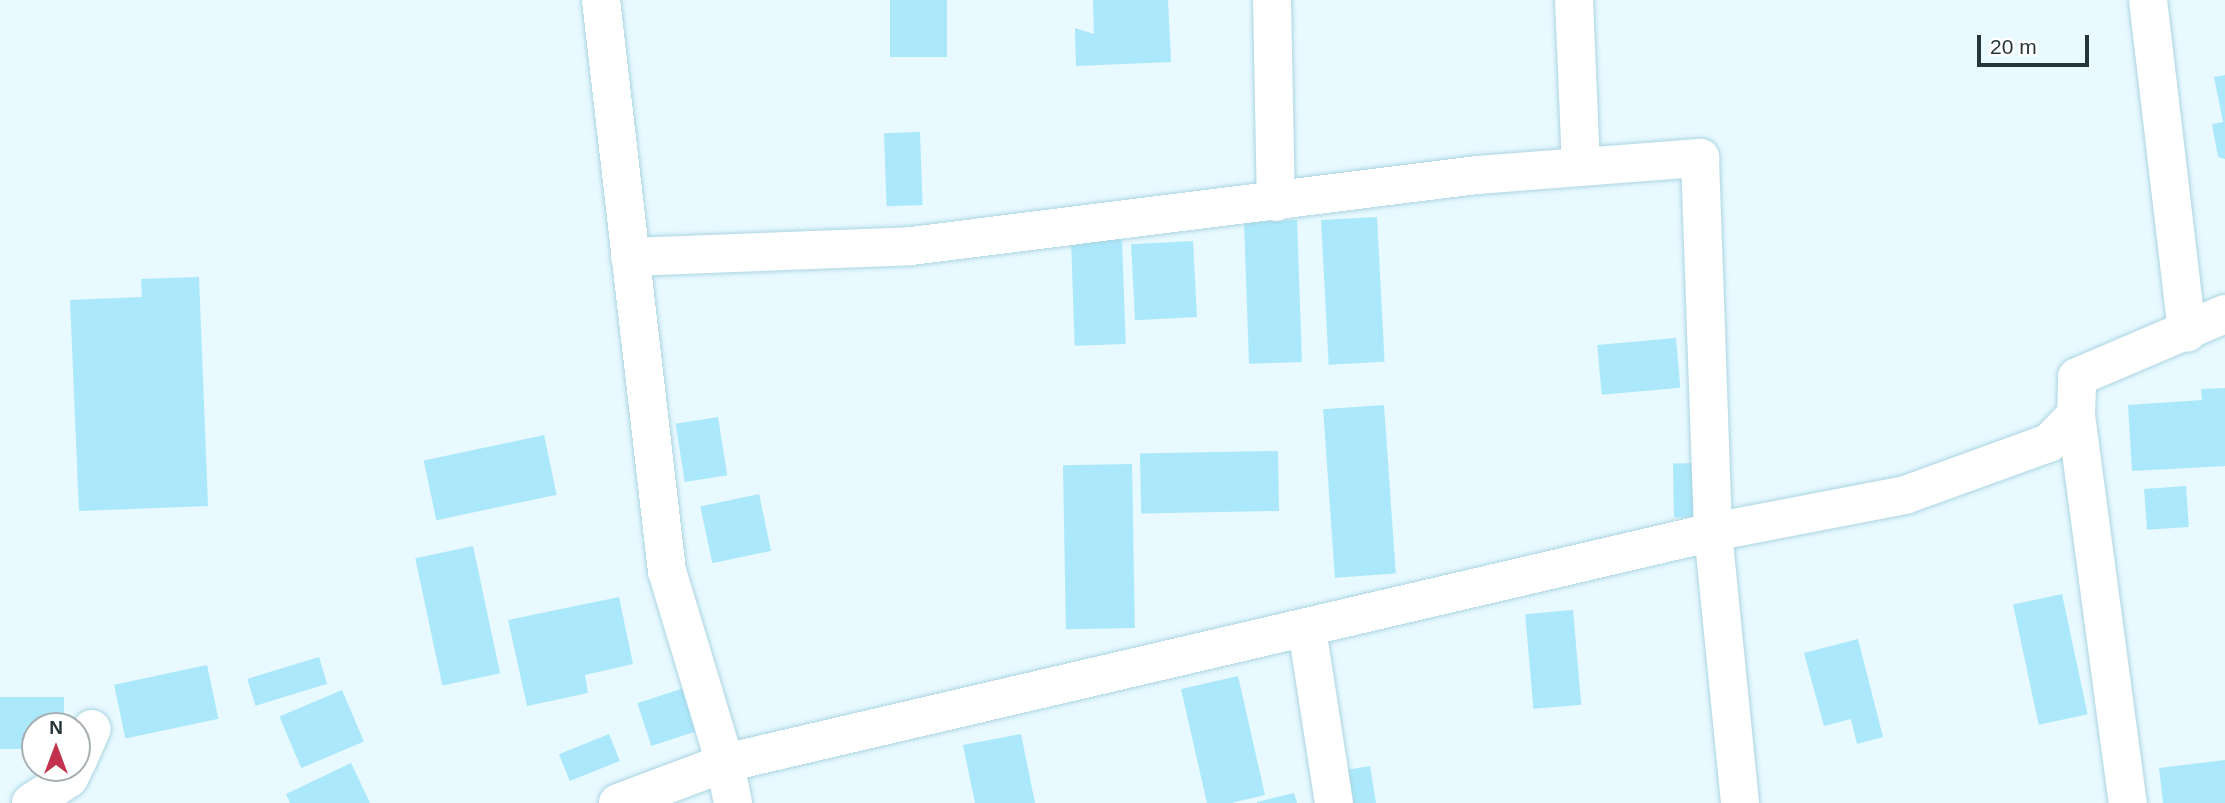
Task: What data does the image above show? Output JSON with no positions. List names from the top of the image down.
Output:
{
  "scale_bar": "20 m",
  "north": "top"
}
